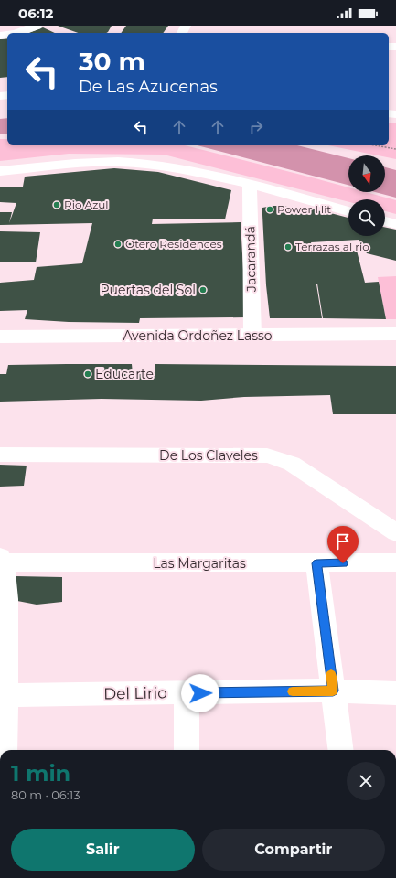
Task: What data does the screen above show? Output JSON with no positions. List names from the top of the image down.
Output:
{
  "streets": {
    "street": [
      "Jacarandá",
      "Avenida Ordoñez Lasso",
      "De Los Claveles",
      "Las Margaritas",
      "Del Lirio"
    ]
  },
  "crossings": [
    ["Jacarandá", "Avenida Ordoñez Lasso"]
  ],
  "places": [
    "Rio Azul",
    "Power Hit",
    "Otero Residences",
    "Terrazas al rio",
    "Puertas del Sol",
    "Educarte"
  ],
  "north": "bottom",
  "page": {
    "status": "06:12",
    "turn": ["30 m", "De Las Azucenas"],
    "heading": ["1 min", "80 m · 06:13"],
    "buttons": ["Salir", "Compartir"]
  }
}
